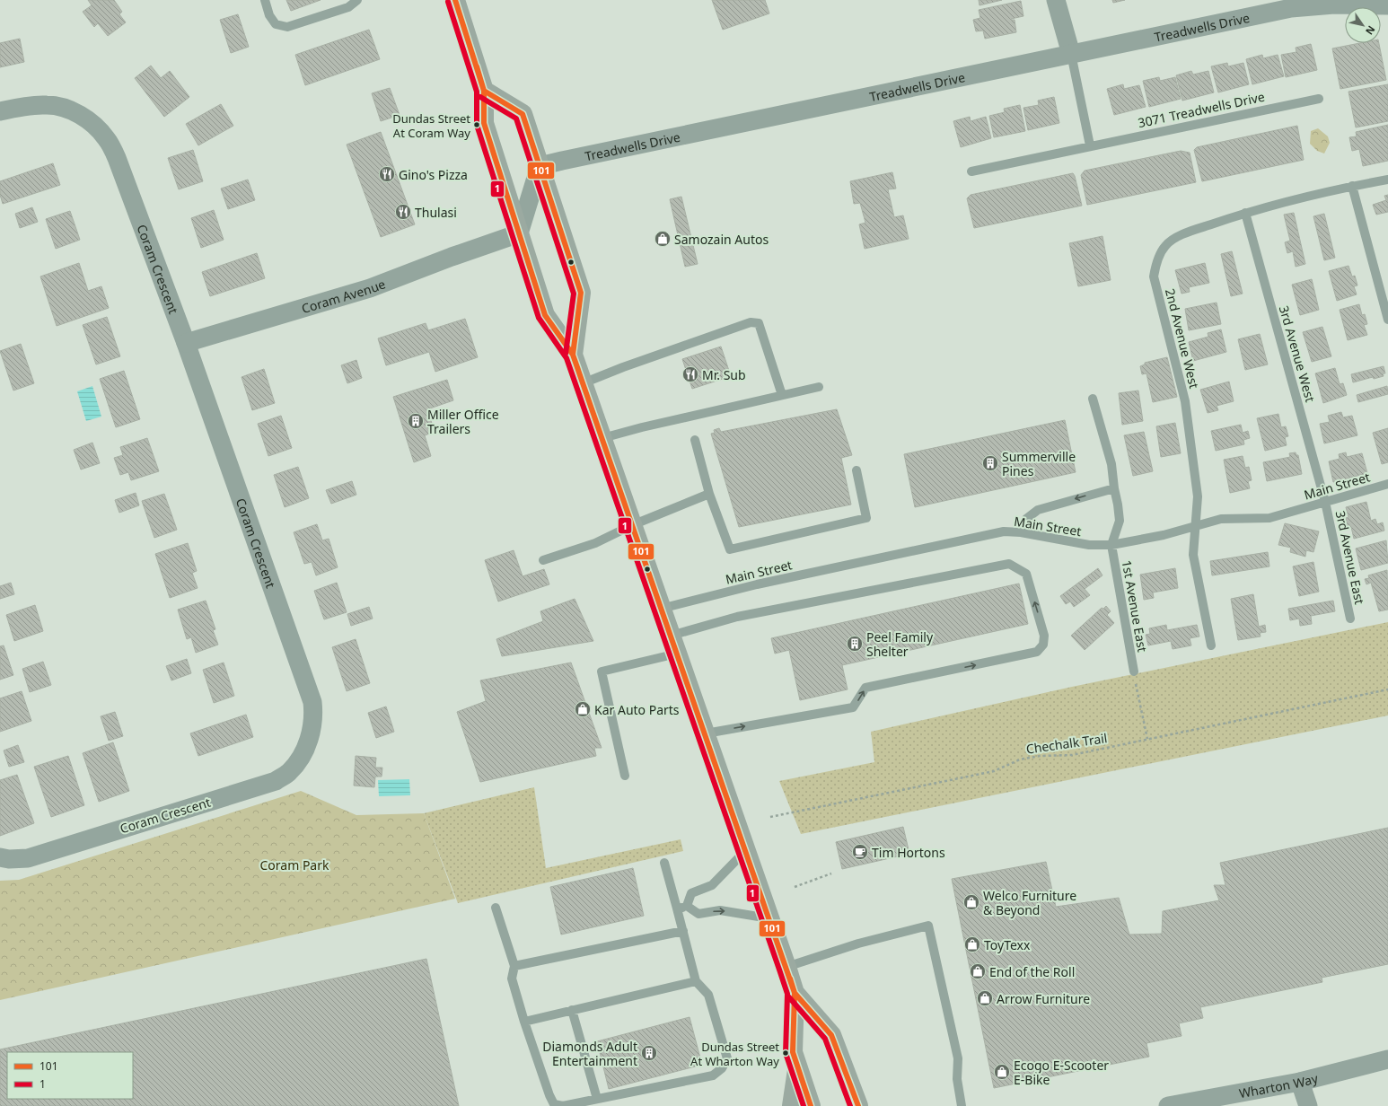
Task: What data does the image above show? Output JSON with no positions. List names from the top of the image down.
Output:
{
  "streets": {
    "street": [
      "Treadwells Drive",
      "Coram Crescent",
      "Coram Avenue",
      "Wharton Way"
    ],
    "lane": [
      "3071 Treadwells Drive",
      "2nd Avenue West",
      "3rd Avenue West",
      "Main Street",
      "3rd Avenue East",
      "1st Avenue East"
    ],
    "path": ["Chechalk Trail"]
  },
  "crossings": [
    ["Coram Crescent", "Coram Avenue"],
    ["2nd Avenue West", "3rd Avenue West"],
    ["2nd Avenue West", "Main Street"],
    ["3rd Avenue West", "Main Street"],
    ["3rd Avenue West", "3rd Avenue East"],
    ["Main Street", "3rd Avenue East"],
    ["Main Street", "1st Avenue East"]
  ],
  "parks": ["Coram Park"],
  "places": {
    "other": ["Dundas Street At Coram Way", "Dundas Street At Wharton Way"],
    "restaurant": ["Gino's Pizza", "Thulasi", "Mr. Sub"],
    "shop": [
      "Samozain Autos",
      "Kar Auto Parts",
      "Welco Furniture & Beyond",
      "ToyTexx",
      "End of the Roll",
      "Arrow Furniture",
      "Ecogo E-Scooter E-Bike"
    ],
    "building": [
      "Miller Office Trailers",
      "Summerville Pines",
      "Peel Family Shelter",
      "Diamonds Adult Entertainment"
    ],
    "cafe": ["Tim Hortons"]
  },
  "lines": ["transit line 101", "transit line 1"],
  "legend": ["101", "1"],
  "north": "bottom right"
}
